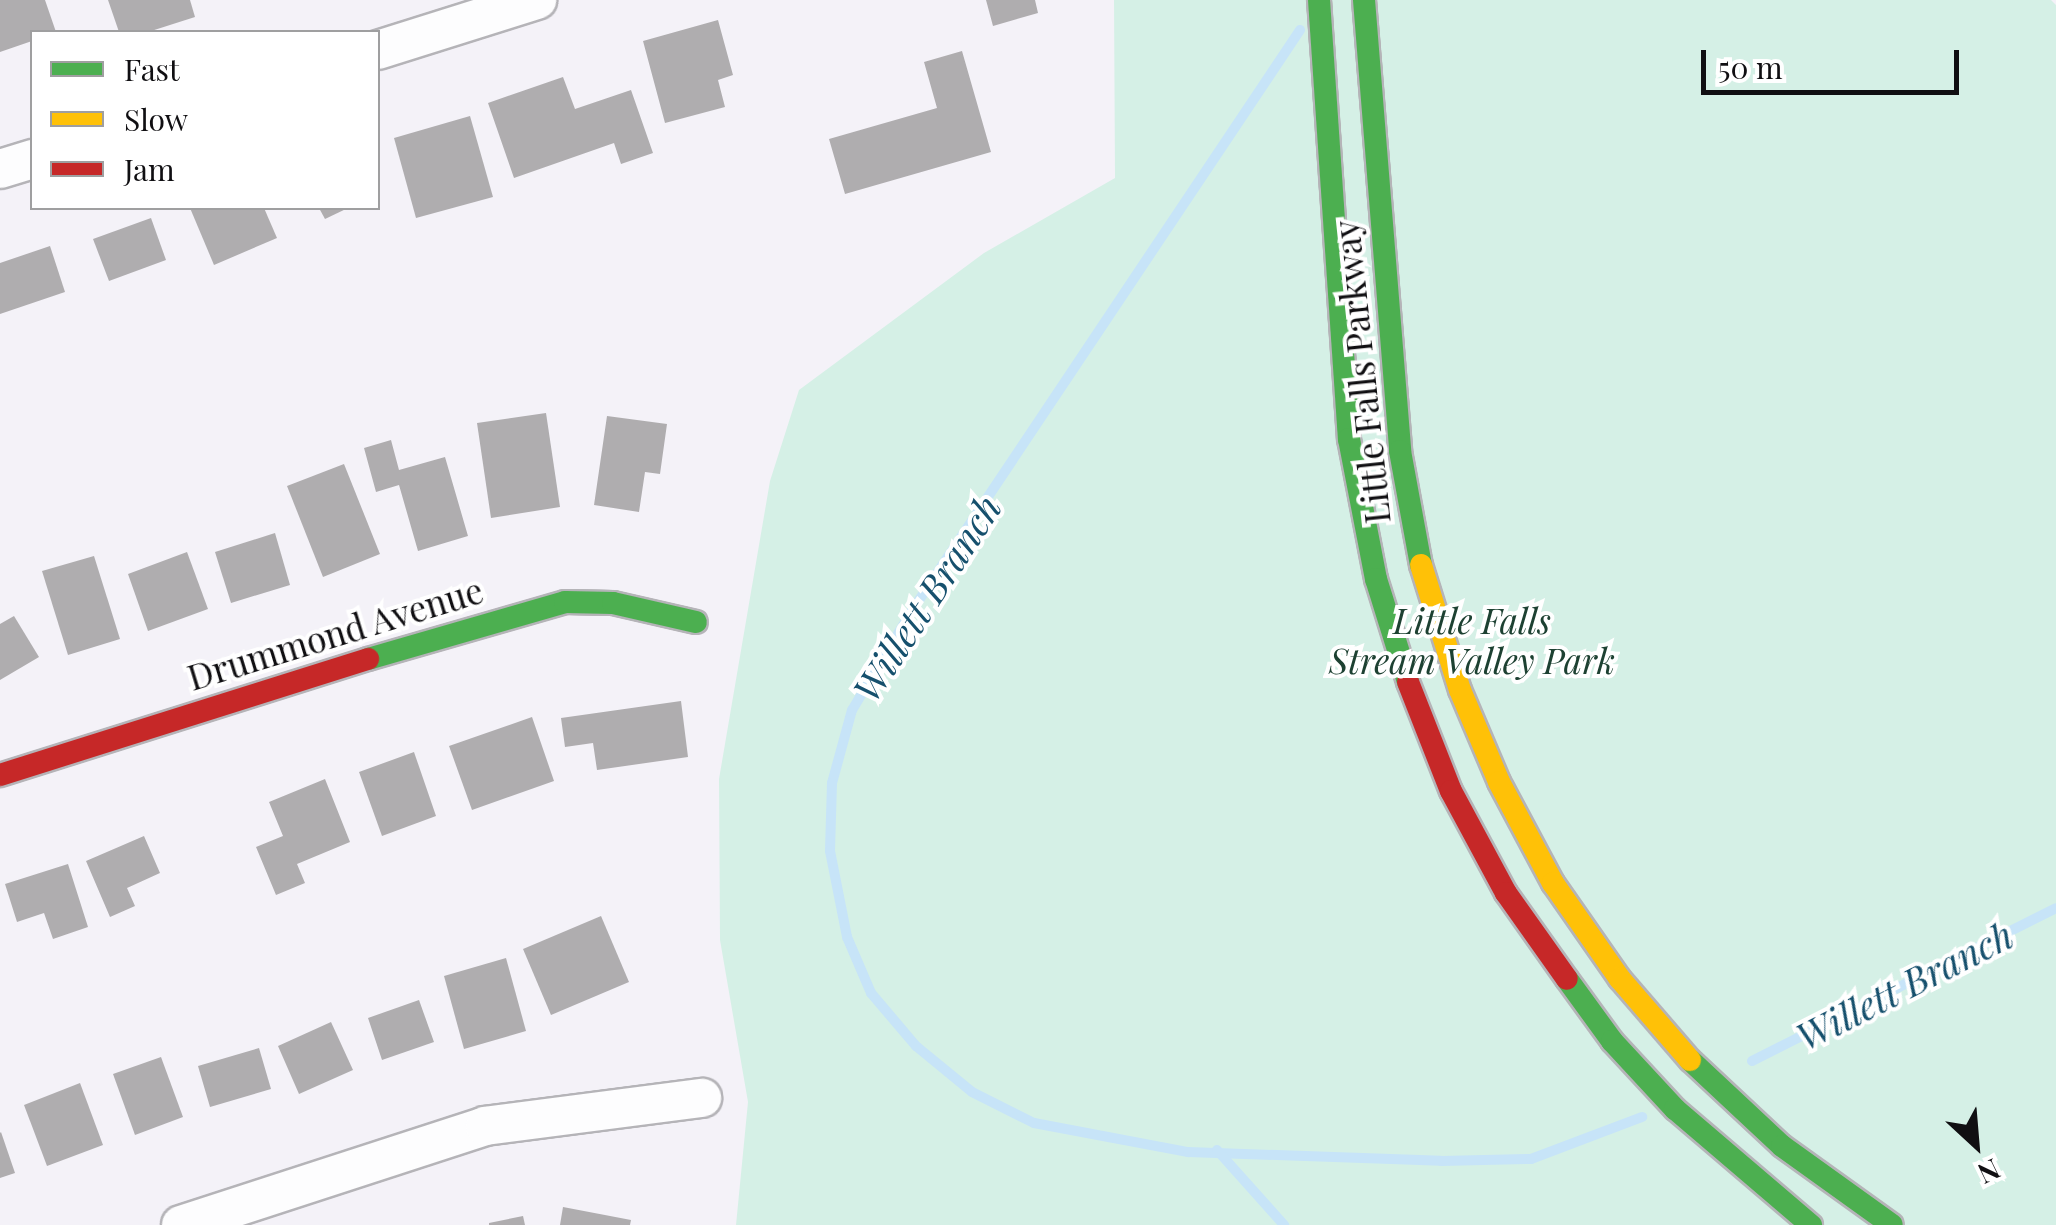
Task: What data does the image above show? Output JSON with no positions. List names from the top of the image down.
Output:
{
  "streets": {
    "main road": ["Little Falls Parkway", "Drummond Avenue"]
  },
  "water": ["Willett Branch"],
  "parks": ["Little Falls Stream Valley Park"],
  "legend": ["Fast", "Slow", "Jam"],
  "scale_bar": "50 m",
  "north": "bottom right"
}
